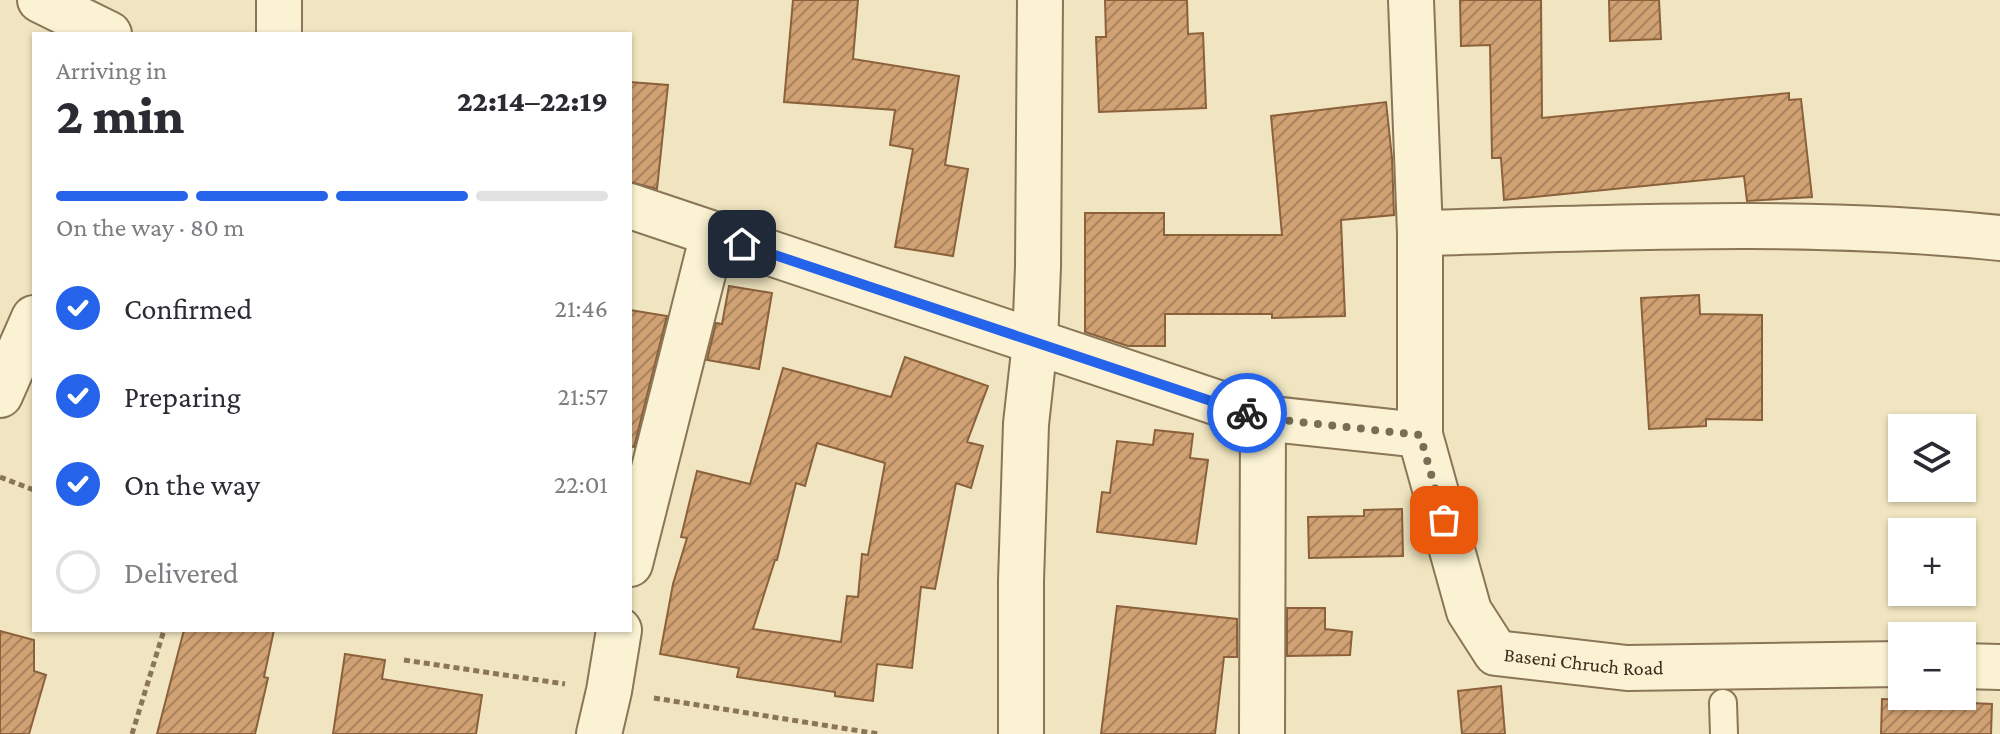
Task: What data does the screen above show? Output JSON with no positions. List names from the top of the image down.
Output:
{
  "streets": {
    "street": ["Baseni Chruch Road"]
  },
  "page": {
    "heading": ["2 min", "Arriving in", "22:14–22:19"],
    "bar": "On the way · 80 m",
    "list": [
      ["Confirmed", "21:46"],
      ["Preparing", "21:57"],
      ["On the way", "22:01"],
      "Delivered"
    ],
    "map_buttons": ["+", "−"]
  }
}
